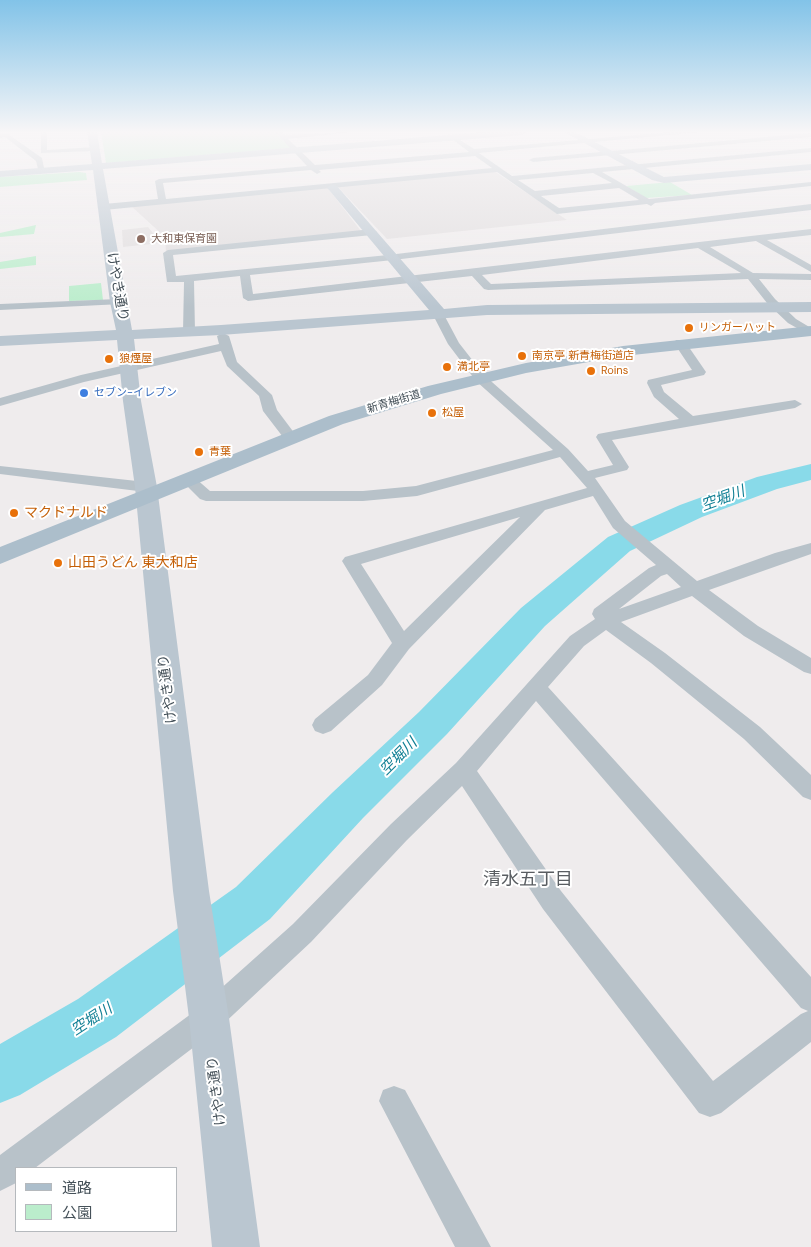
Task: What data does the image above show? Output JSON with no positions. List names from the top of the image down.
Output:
{
  "streets": {
    "main road": ["新青梅街道"],
    "street": ["けやき通り"]
  },
  "crossings": [
    ["けやき通り", "新青梅街道"]
  ],
  "districts": ["清水五丁目"],
  "water": ["空堀川"],
  "places": [
    "大和東保育園",
    "リンガーハット",
    "南京亭 新青梅街道店",
    "狼煙屋",
    "満北亭",
    "Roins",
    "セブン-イレブン",
    "松屋",
    "青葉",
    "マクドナルド",
    "山田うどん 東大和店"
  ],
  "legend": ["道路", "公園"]
}
